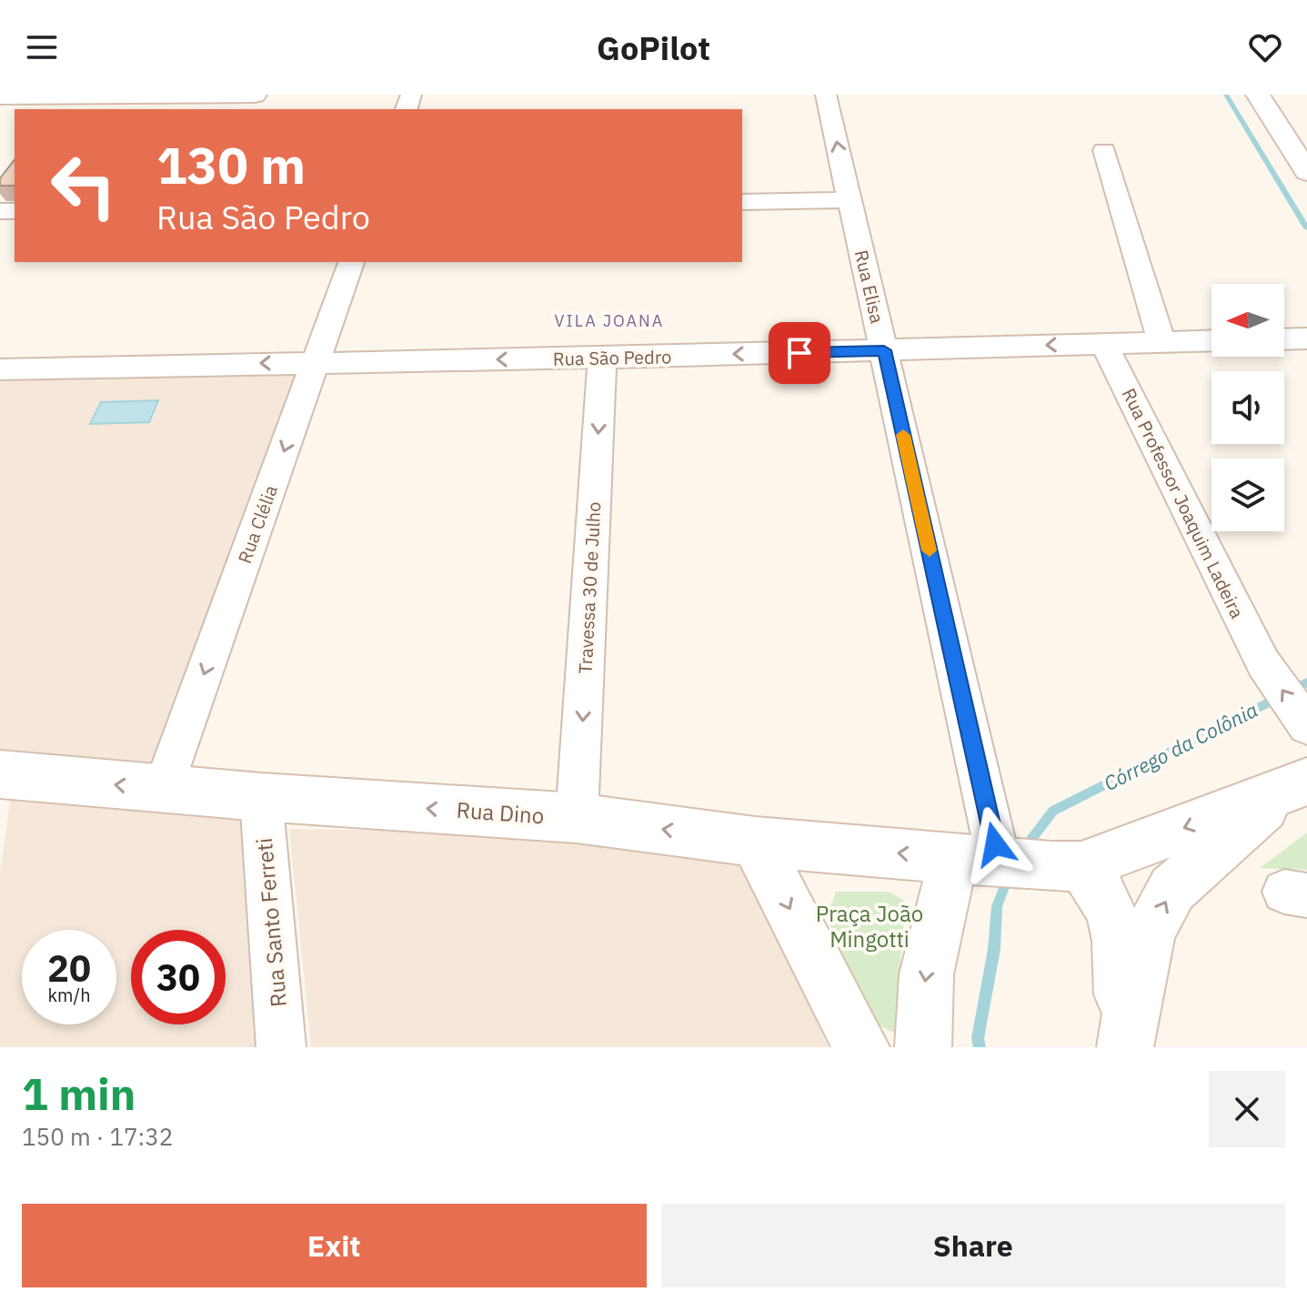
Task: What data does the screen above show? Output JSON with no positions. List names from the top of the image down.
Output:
{
  "streets": {
    "main road": ["Rua Dino"],
    "street": [
      "Rua Elisa",
      "Rua São Pedro",
      "Rua Professor Joaquim Ladeira",
      "Rua Clélia",
      "Travessa 30 de Julho",
      "Rua Santo Ferreti"
    ]
  },
  "crossings": [
    ["Rua Elisa", "Rua São Pedro"],
    ["Rua Elisa", "Rua Dino"],
    ["Rua São Pedro", "Rua Professor Joaquim Ladeira"],
    ["Rua São Pedro", "Rua Clélia"],
    ["Rua São Pedro", "Travessa 30 de Julho"],
    ["Rua Clélia", "Rua Dino"],
    ["Travessa 30 de Julho", "Rua Dino"],
    ["Rua Dino", "Rua Santo Ferreti"]
  ],
  "one_way": [
    "Rua São Pedro",
    "Rua Professor Joaquim Ladeira",
    "Rua Clélia",
    "Travessa 30 de Julho",
    "Rua Dino"
  ],
  "districts": ["VILA JOANA"],
  "water": ["Córrego da Colônia"],
  "parks": ["Praça João Mingotti"],
  "north": "left",
  "page": {
    "header": "GoPilot",
    "turn": ["130 m", "Rua São Pedro"],
    "speed": "20 km/h",
    "limit": "30",
    "heading": ["1 min", "150 m · 17:32"],
    "buttons": ["Exit", "Share"]
  }
}
